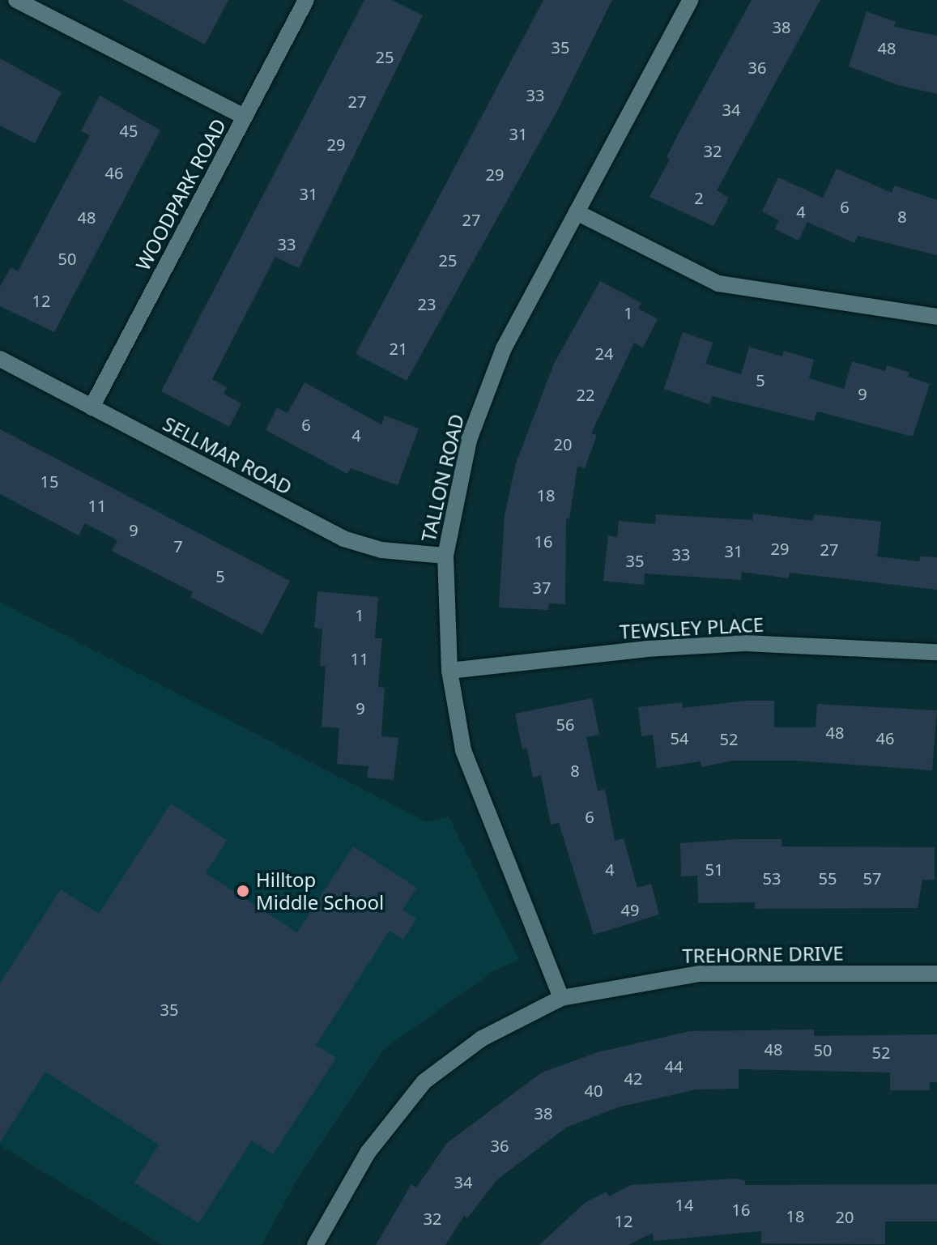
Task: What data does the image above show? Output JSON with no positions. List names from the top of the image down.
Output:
{
  "streets": {
    "street": [
      "WOODPARK ROAD",
      "SELLMAR ROAD",
      "TALLON ROAD",
      "TEWSLEY PLACE",
      "TREHORNE DRIVE"
    ]
  },
  "crossings": [
    ["WOODPARK ROAD", "SELLMAR ROAD"],
    ["SELLMAR ROAD", "TALLON ROAD"],
    ["TALLON ROAD", "TEWSLEY PLACE"],
    ["TALLON ROAD", "TREHORNE DRIVE"]
  ],
  "places": ["Hilltop Middle School"],
  "house_numbers": [
    "38",
    "35",
    "48",
    "25",
    "36",
    "33",
    "27",
    "34",
    "45",
    "31",
    "29",
    "32",
    "46",
    "29",
    "31",
    "2",
    "6",
    "4",
    "8",
    "48",
    "27",
    "33",
    "50",
    "25",
    "12",
    "23",
    "1",
    "21",
    "24",
    "5",
    "9",
    "22",
    "6",
    "4",
    "20",
    "15",
    "18",
    "11",
    "9",
    "16",
    "7",
    "29",
    "27",
    "31",
    "33",
    "35",
    "5",
    "37",
    "1",
    "11",
    "9",
    "56",
    "48",
    "54",
    "46",
    "52",
    "8",
    "6",
    "4",
    "51",
    "53",
    "55",
    "57",
    "49",
    "35",
    "48",
    "50",
    "52",
    "44",
    "42",
    "40",
    "38",
    "36",
    "34",
    "14",
    "16",
    "18",
    "20",
    "32",
    "12"
  ]
}
